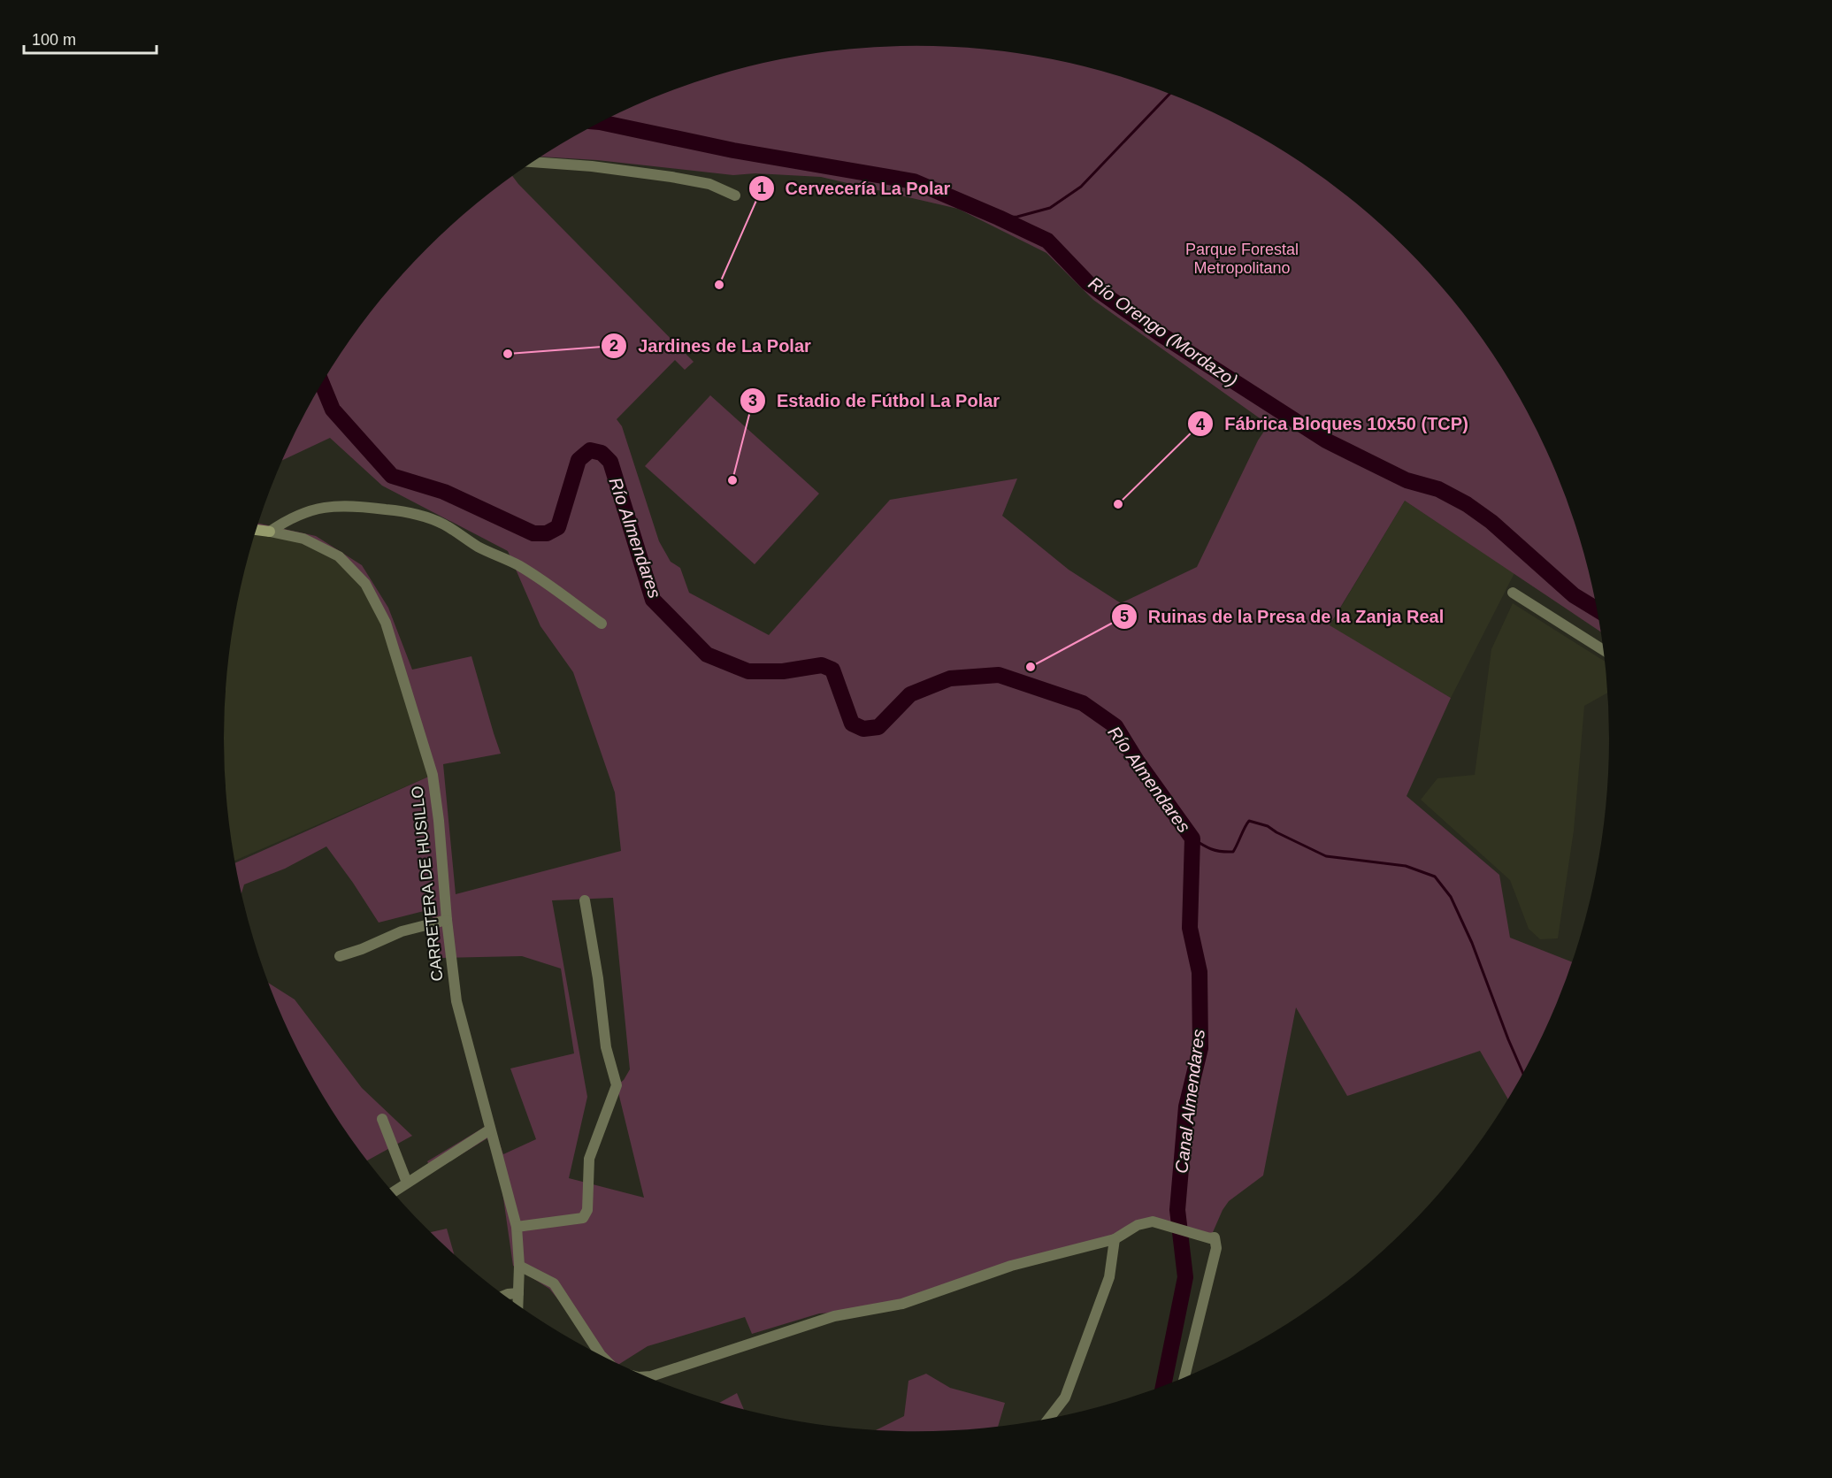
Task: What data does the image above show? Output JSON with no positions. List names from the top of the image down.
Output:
{
  "streets": {
    "street": ["CARRETERA DE HUSILLO"]
  },
  "water": ["Río Orengo (Mordazo)", "Río Almendares", "Canal Almendares"],
  "parks": ["Parque Forestal Metropolitano"],
  "places": [
    "Cervecería La Polar",
    "Jardines de La Polar",
    "Estadio de Fútbol La Polar",
    "Fábrica Bloques 10x50 (TCP)",
    "Ruinas de la Presa de la Zanja Real"
  ],
  "scale_bar": "100 m"
}
